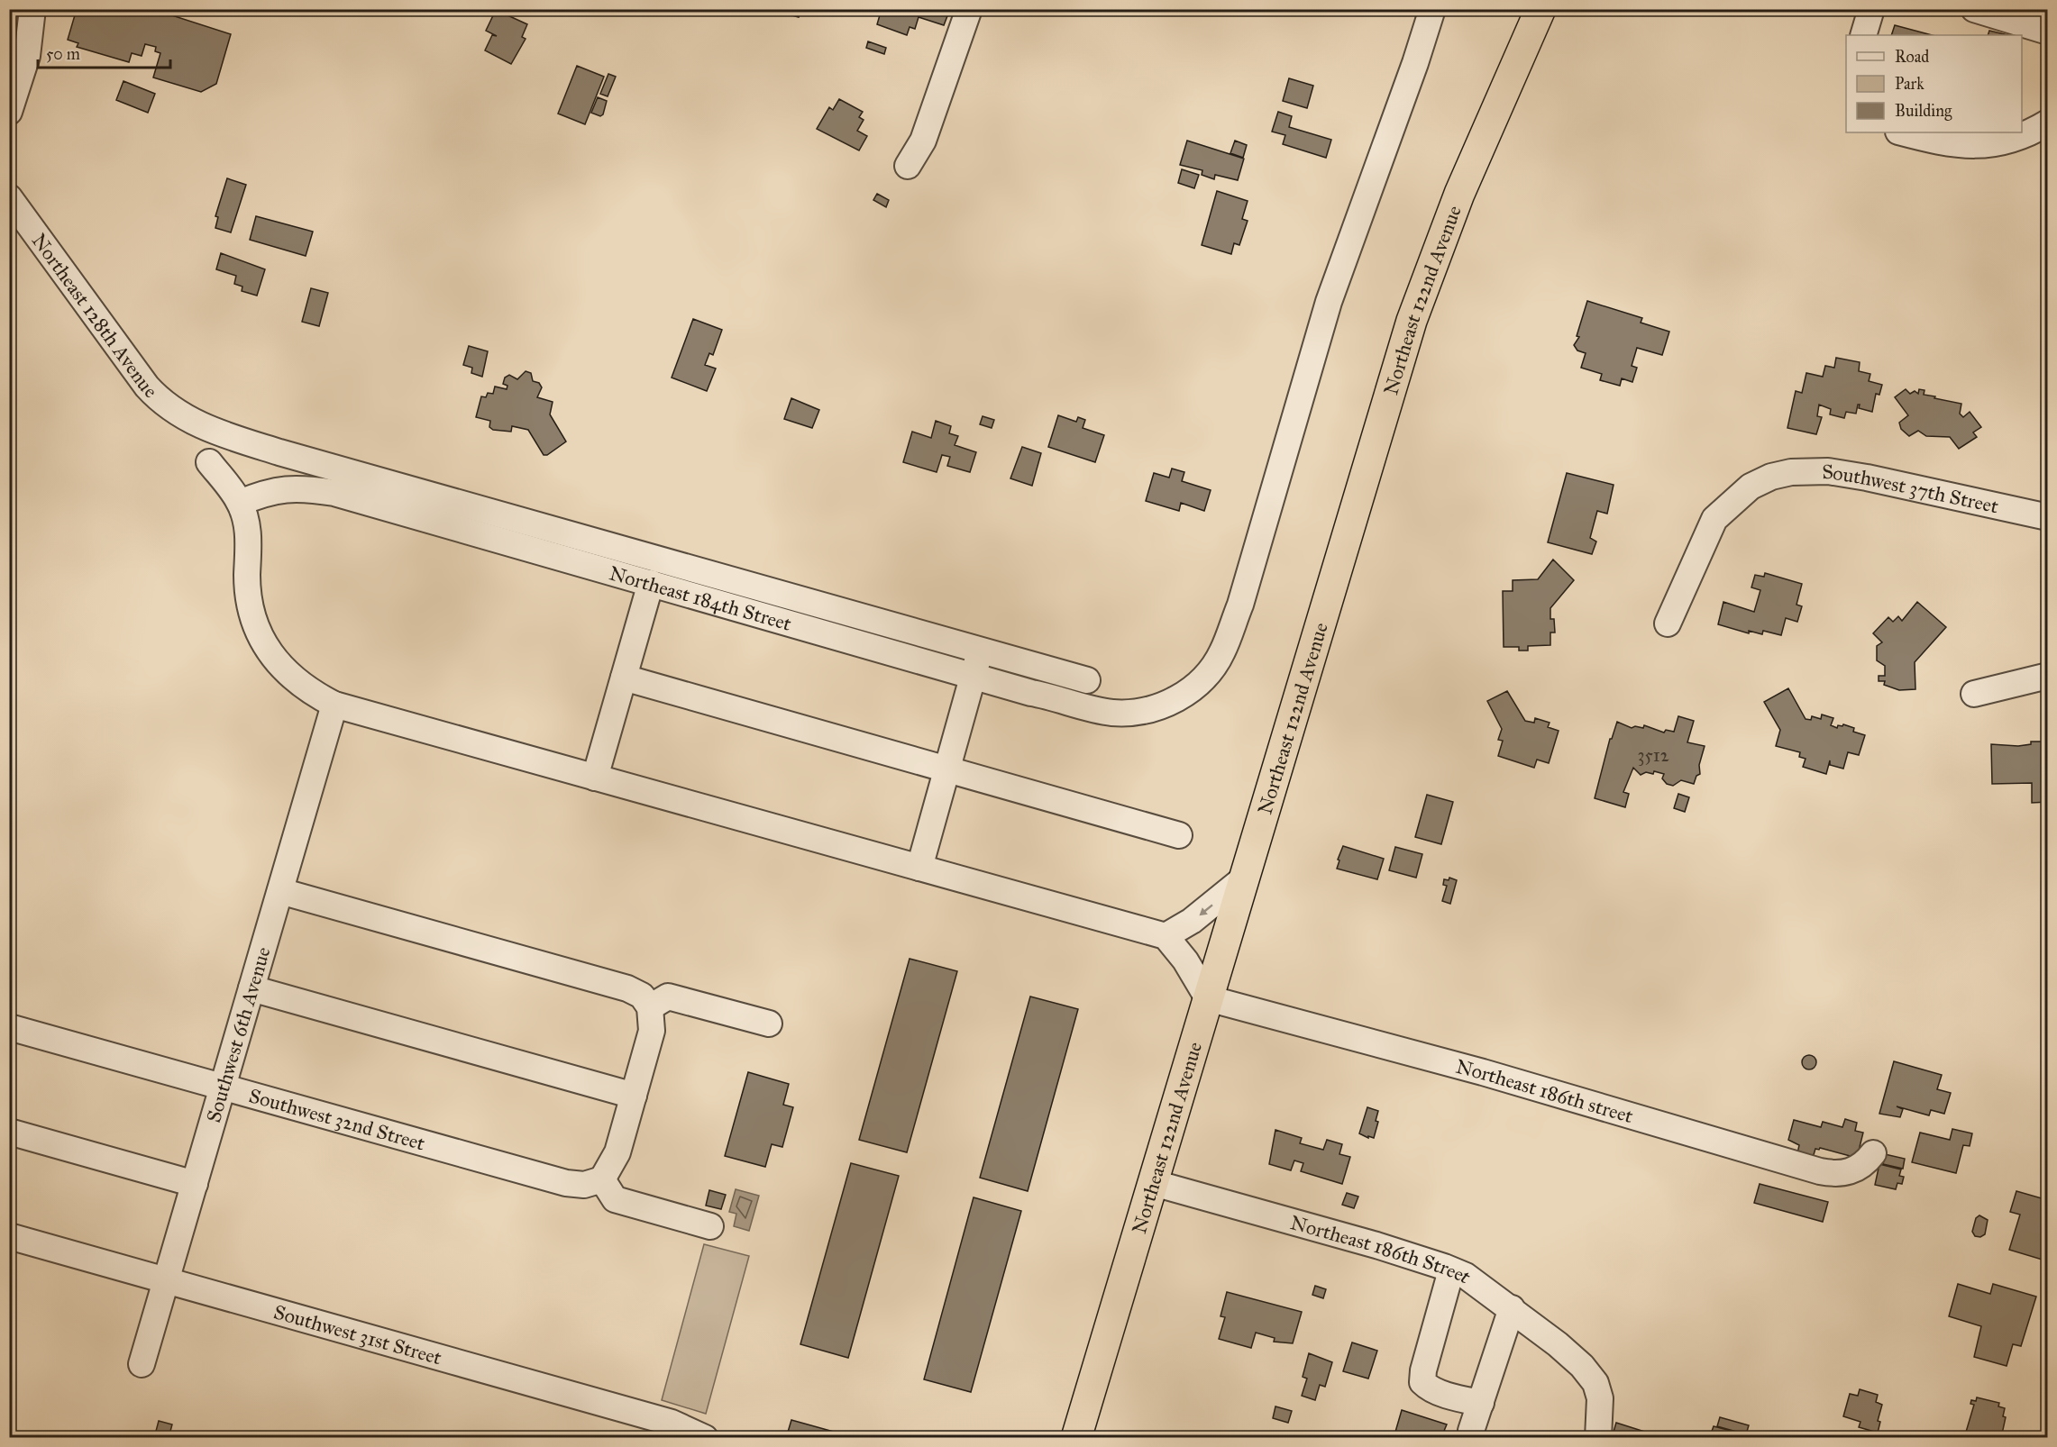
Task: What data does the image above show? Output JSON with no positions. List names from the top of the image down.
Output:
{
  "streets": {
    "highway": ["Northeast 122nd Avenue"],
    "street": [
      "Northeast 128th Avenue",
      "Southwest 37th Street",
      "Northeast 184th Street",
      "Southwest 6th Avenue",
      "Northeast 186th street",
      "Southwest 32nd Street",
      "Northeast 186th Street",
      "Southwest 31st Street"
    ]
  },
  "crossings": [
    ["Northeast 122nd Avenue", "Northeast 186th street"],
    ["Northeast 122nd Avenue", "Northeast 186th Street"],
    ["Northeast 128th Avenue", "Northeast 184th Street"],
    ["Southwest 6th Avenue", "Southwest 32nd Street"],
    ["Southwest 6th Avenue", "Southwest 31st Street"]
  ],
  "house_numbers": ["3512"],
  "legend": ["Road", "Park", "Building"],
  "scale_bar": "50 m"
}
